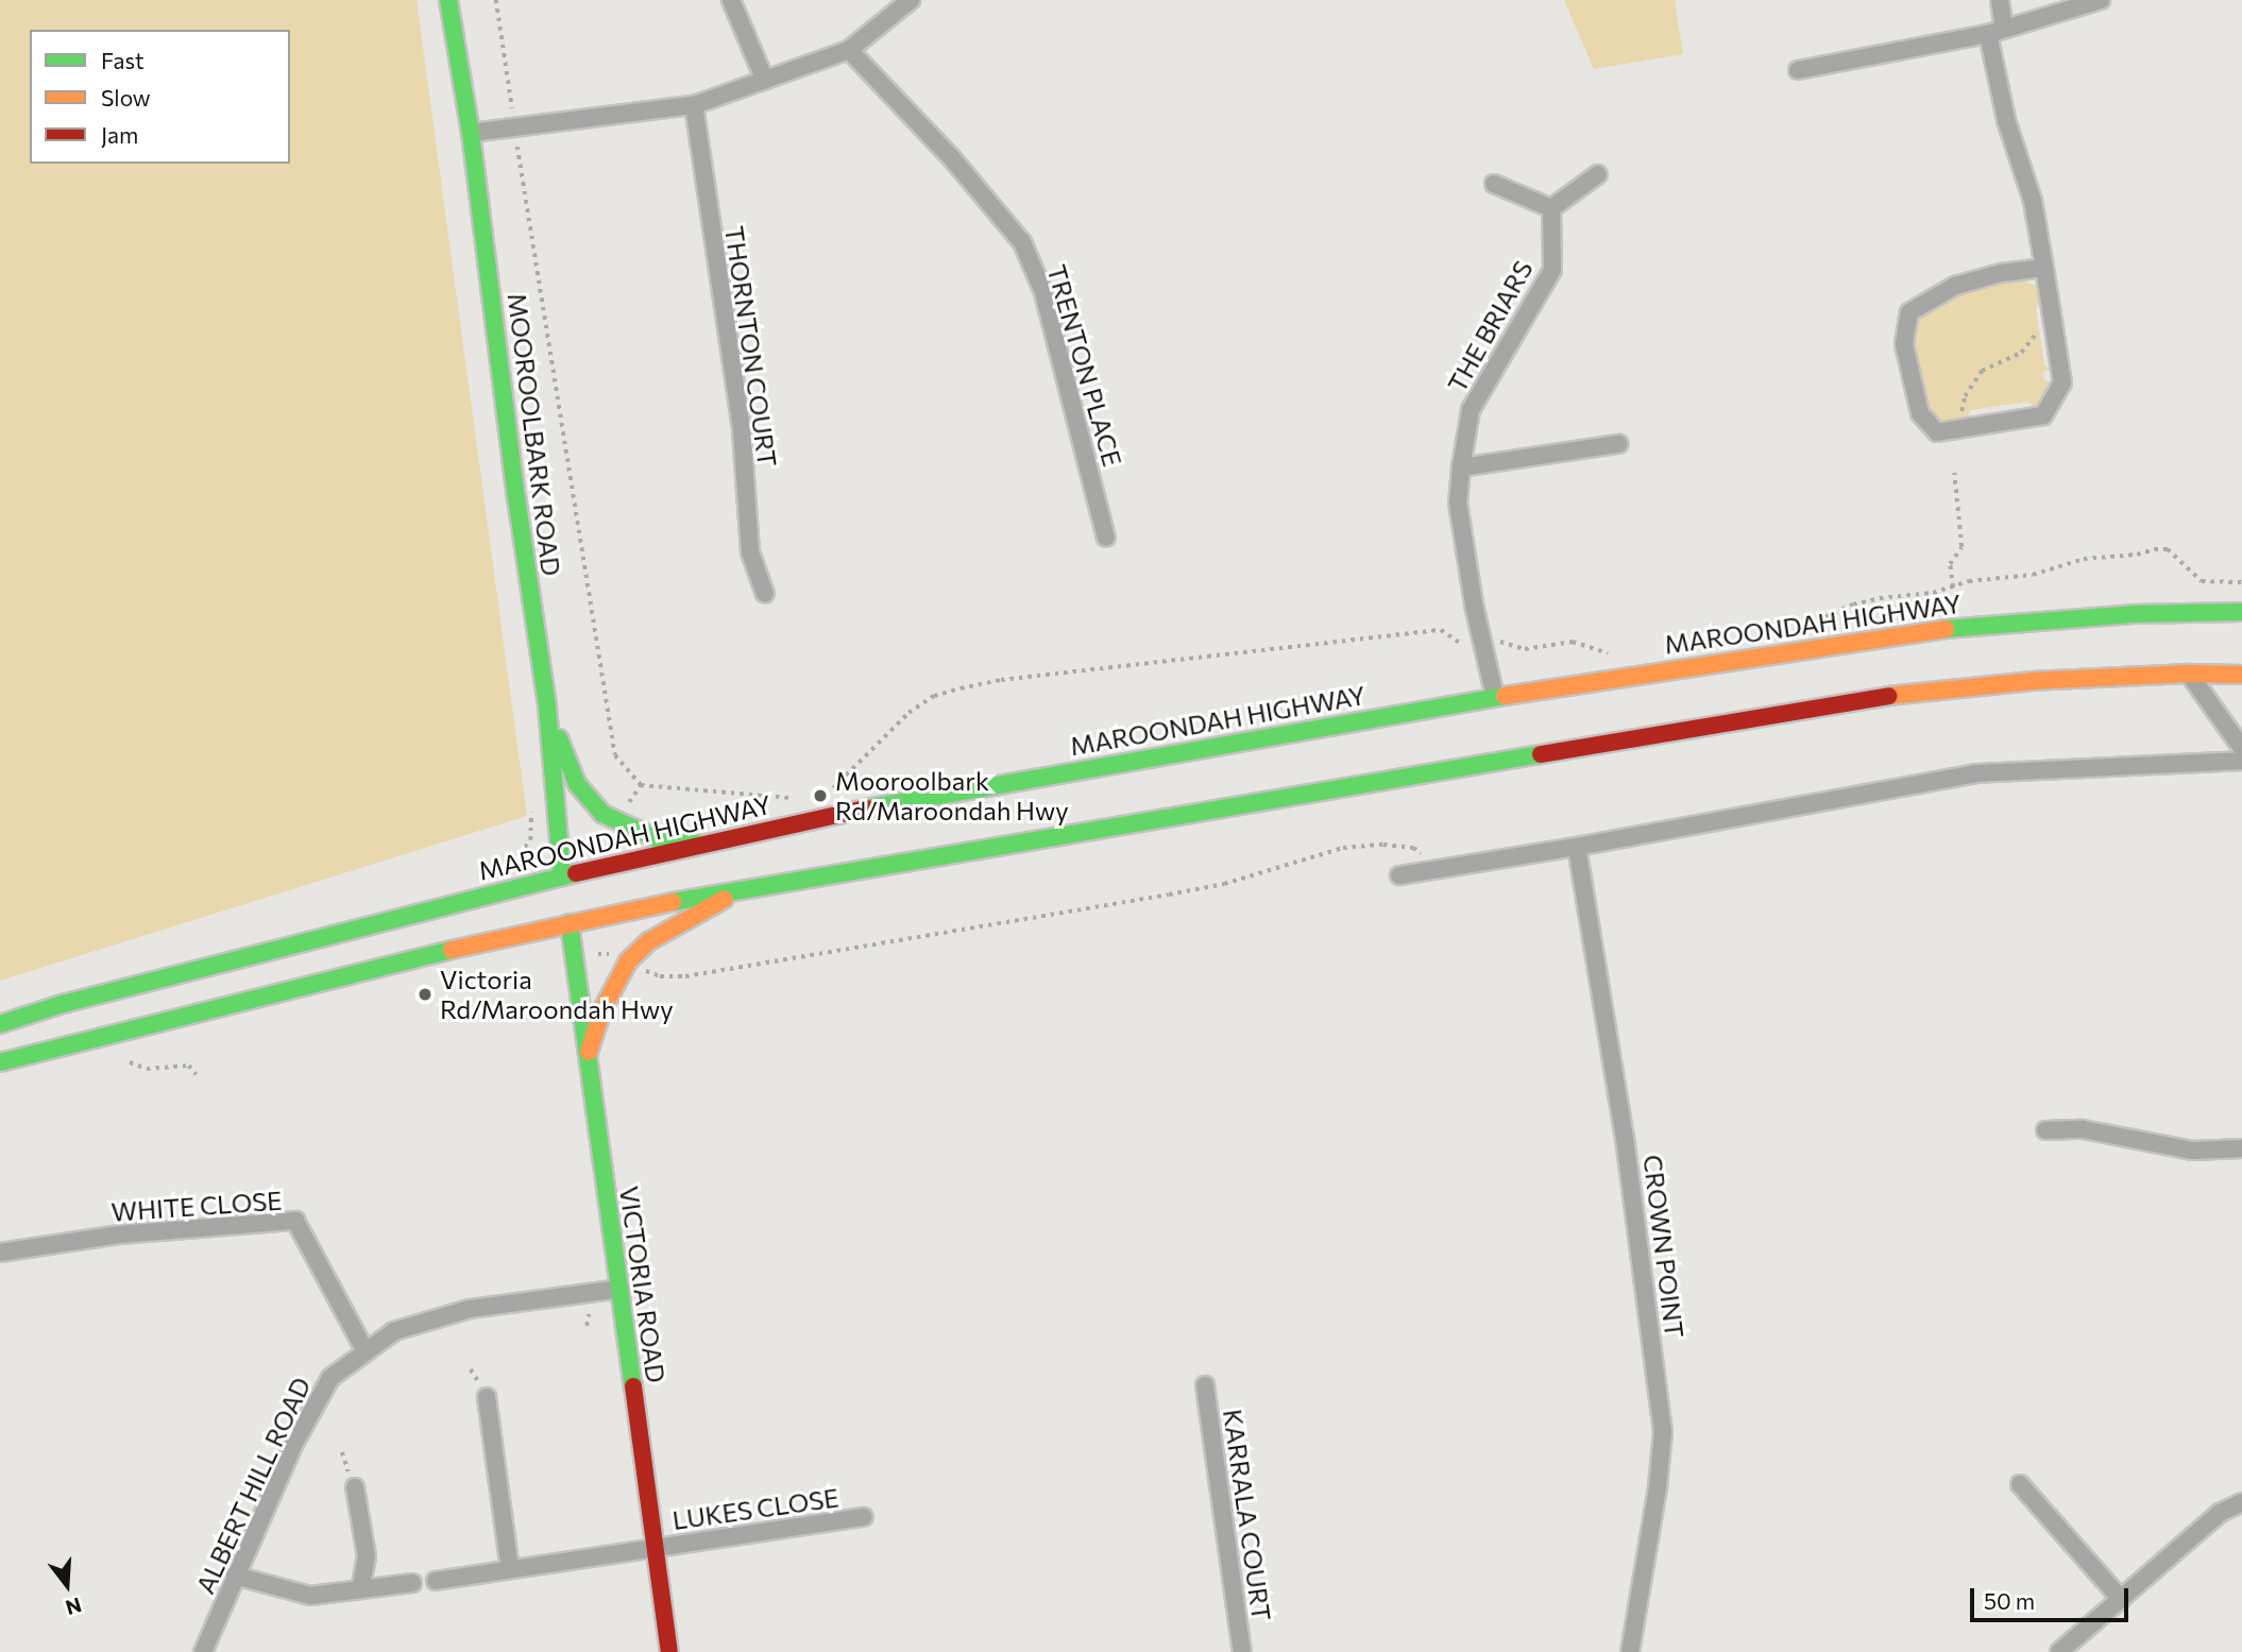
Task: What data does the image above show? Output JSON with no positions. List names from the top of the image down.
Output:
{
  "streets": {
    "main road": ["MOOROOLBARK ROAD", "MAROONDAH HIGHWAY", "VICTORIA ROAD"],
    "street": [
      "THE BRIARS",
      "THORNTON COURT",
      "TRENTON PLACE",
      "WHITE CLOSE",
      "CROWN POINT",
      "ALBERT HILL ROAD",
      "LUKES CLOSE",
      "KARRALA COURT"
    ]
  },
  "crossings": [
    ["THE BRIARS", "MAROONDAH HIGHWAY"],
    ["MOOROOLBARK ROAD", "MAROONDAH HIGHWAY"],
    ["MOOROOLBARK ROAD", "VICTORIA ROAD"],
    ["WHITE CLOSE", "ALBERT HILL ROAD"],
    ["VICTORIA ROAD", "ALBERT HILL ROAD"],
    ["VICTORIA ROAD", "LUKES CLOSE"]
  ],
  "places": ["Mooroolbark Rd/Maroondah Hwy", "Victoria Rd/Maroondah Hwy"],
  "legend": ["Fast", "Slow", "Jam"],
  "scale_bar": "50 m",
  "north": "bottom"
}
